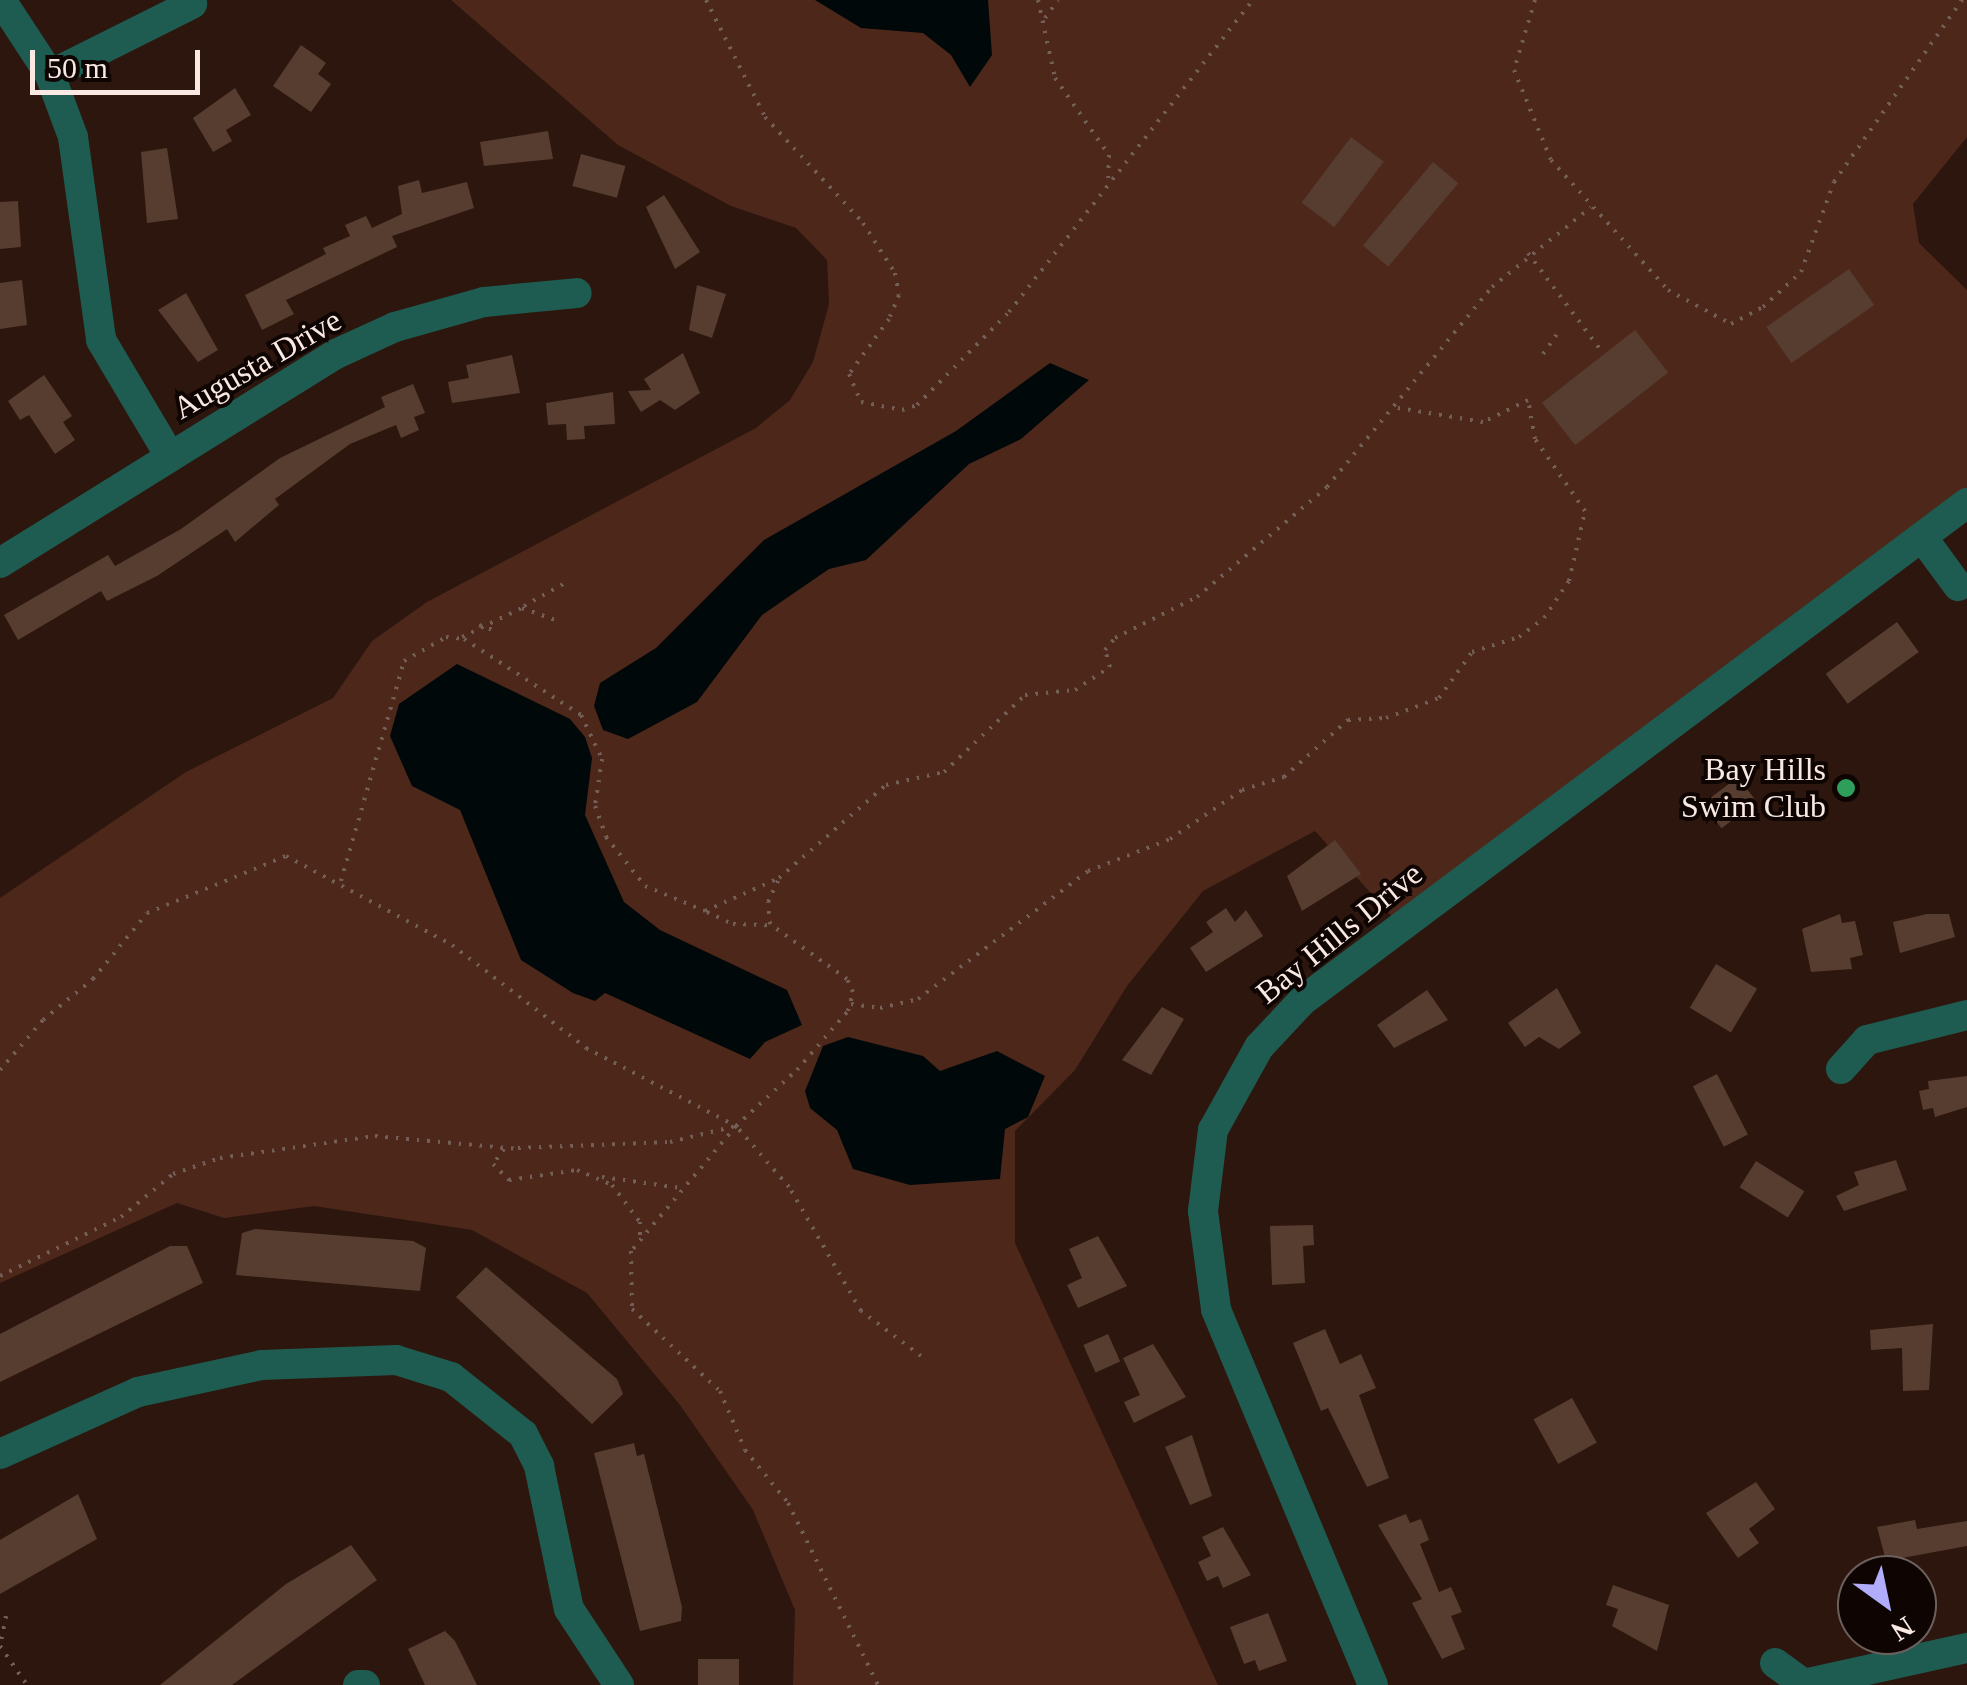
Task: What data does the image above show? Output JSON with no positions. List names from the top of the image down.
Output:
{
  "streets": {
    "street": ["Augusta Drive", "Bay Hills Drive"]
  },
  "places": ["Bay Hills Swim Club"],
  "scale_bar": "50 m",
  "north": "bottom right"
}
